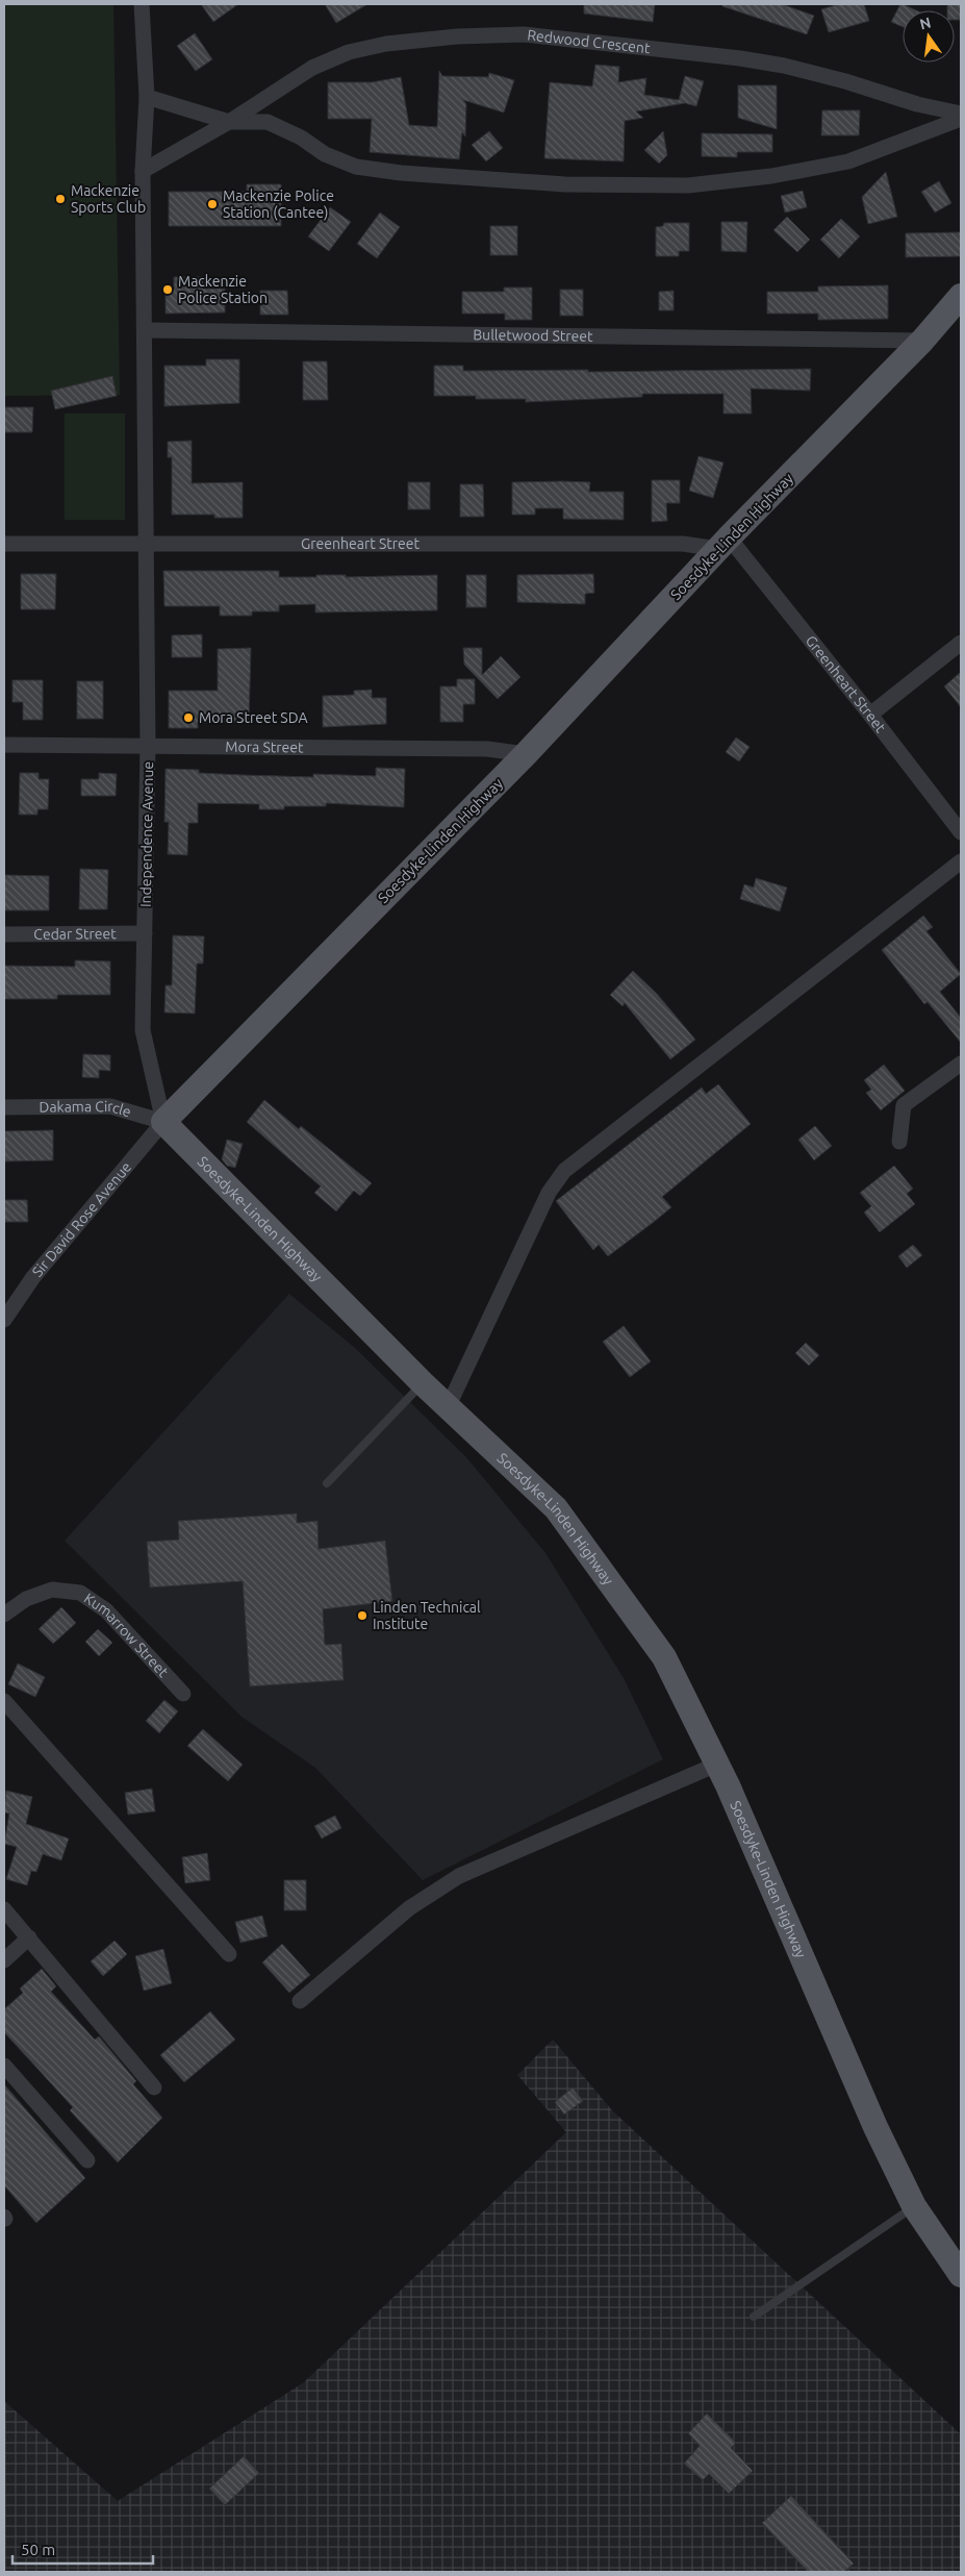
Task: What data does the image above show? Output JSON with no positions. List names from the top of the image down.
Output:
{
  "streets": {
    "main road": ["Soesdyke-Linden Highway"],
    "street": [
      "Redwood Crescent",
      "Bulletwood Street",
      "Greenheart Street",
      "Mora Street",
      "Independence Avenue",
      "Cedar Street",
      "Dakama Circle",
      "Sir David Rose Avenue",
      "Kumarrow Street"
    ]
  },
  "crossings": [
    ["Redwood Crescent", "Independence Avenue"],
    ["Bulletwood Street", "Soesdyke-Linden Highway"],
    ["Bulletwood Street", "Independence Avenue"],
    ["Soesdyke-Linden Highway", "Greenheart Street"],
    ["Soesdyke-Linden Highway", "Mora Street"],
    ["Soesdyke-Linden Highway", "Independence Avenue"],
    ["Soesdyke-Linden Highway", "Dakama Circle"],
    ["Soesdyke-Linden Highway", "Sir David Rose Avenue"],
    ["Greenheart Street", "Independence Avenue"],
    ["Mora Street", "Independence Avenue"],
    ["Independence Avenue", "Cedar Street"],
    ["Independence Avenue", "Dakama Circle"],
    ["Independence Avenue", "Sir David Rose Avenue"],
    ["Dakama Circle", "Sir David Rose Avenue"]
  ],
  "places": [
    "Mackenzie Sports Club",
    "Mackenzie Police Station (Cantee)",
    "Mackenzie Police Station",
    "Mora Street SDA",
    "Linden Technical Institute"
  ],
  "scale_bar": "50 m",
  "north": "top"
}
